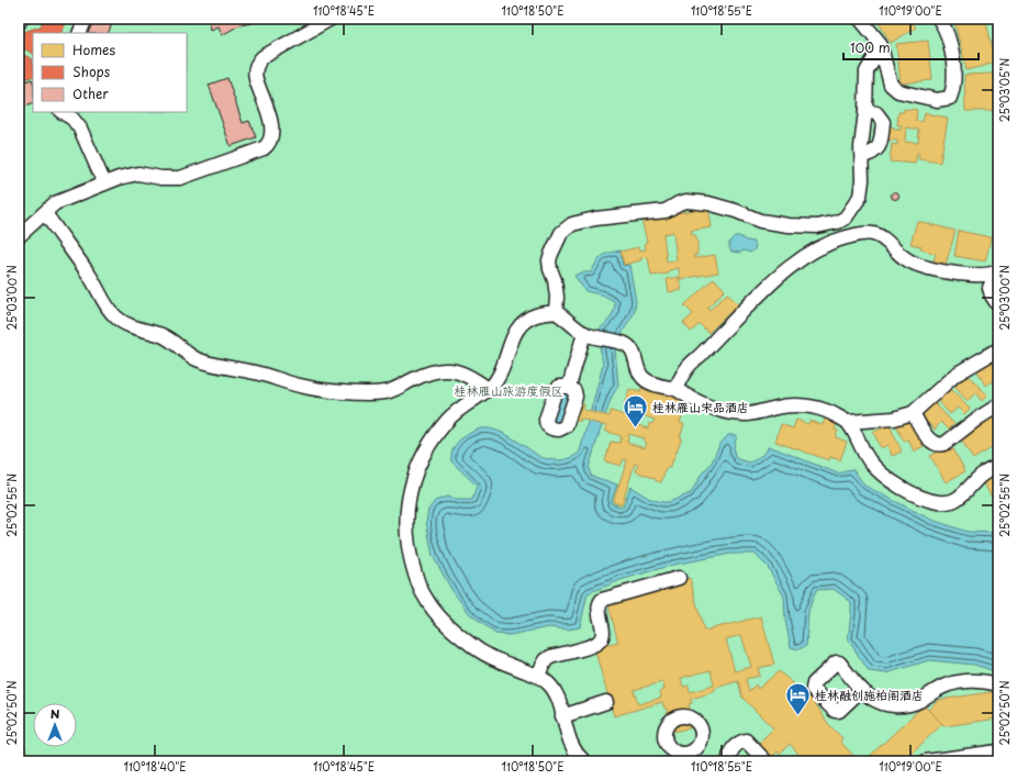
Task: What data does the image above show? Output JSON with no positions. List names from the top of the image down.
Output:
{
  "parks": ["桂林雁山旅游度假区"],
  "places": {
    "hotel": ["桂林雁山宋品酒店", "桂林融创施柏阁酒店"]
  },
  "legend": ["Homes", "Shops", "Other"],
  "scale_bar": "100 m",
  "north": "top",
  "coordinates": [
    "110°18'45\"E",
    "110°18'50\"E",
    "110°18'55\"E",
    "110°19'00\"E",
    "25°03'05\"N",
    "25°03'00\"N",
    "25°02'55\"N",
    "25°02'50\"N",
    "110°18'40\"E"
  ]
}
